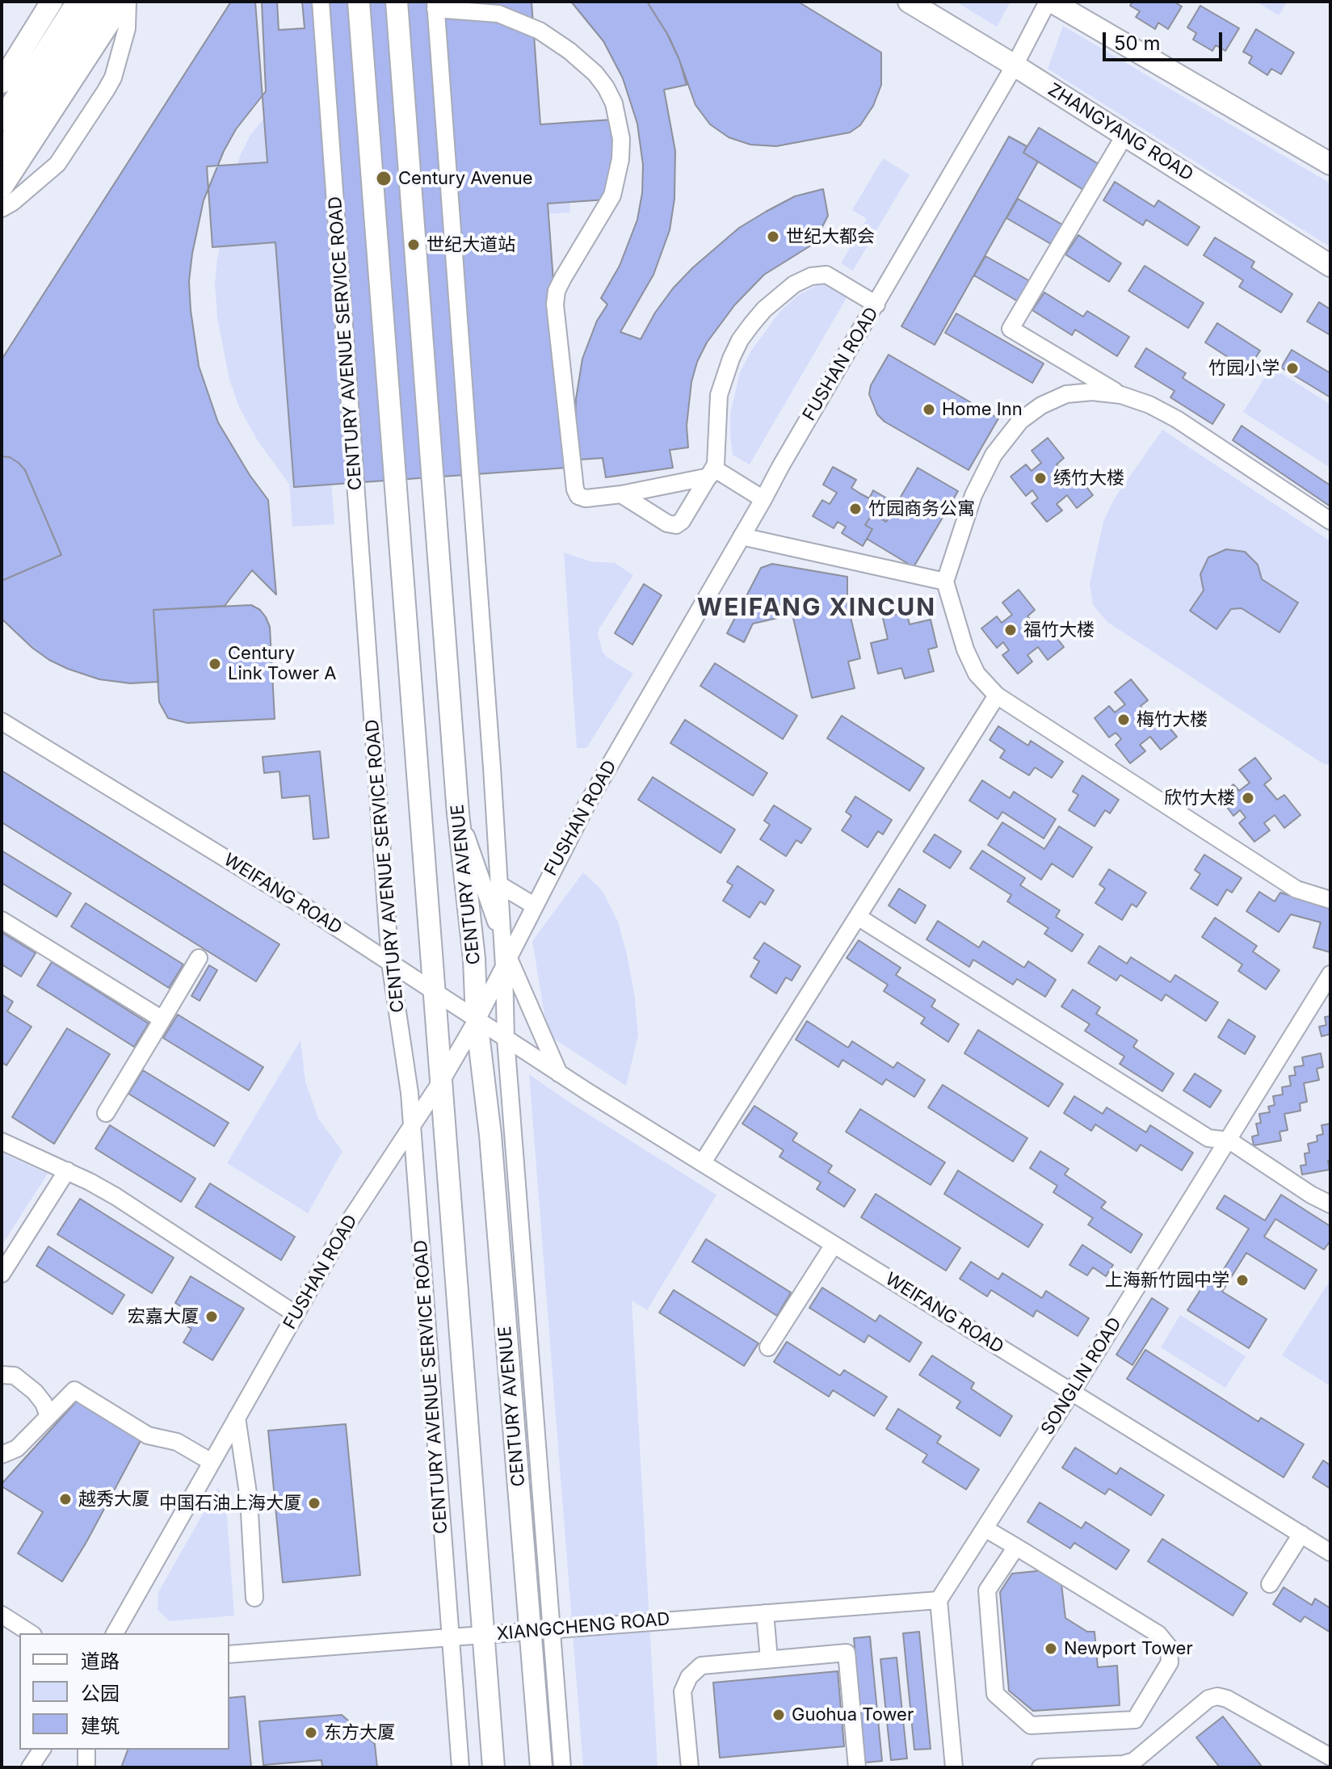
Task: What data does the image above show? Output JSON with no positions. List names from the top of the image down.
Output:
{
  "streets": {
    "main road": ["ZHANGYANG ROAD", "CENTURY AVENUE"],
    "street": [
      "CENTURY AVENUE SERVICE ROAD",
      "FUSHAN ROAD",
      "WEIFANG ROAD",
      "SONGLIN ROAD",
      "XIANGCHENG ROAD"
    ]
  },
  "crossings": [
    ["ZHANGYANG ROAD", "FUSHAN ROAD"],
    ["CENTURY AVENUE SERVICE ROAD", "FUSHAN ROAD"],
    ["CENTURY AVENUE SERVICE ROAD", "WEIFANG ROAD"],
    ["CENTURY AVENUE SERVICE ROAD", "XIANGCHENG ROAD"],
    ["FUSHAN ROAD", "CENTURY AVENUE"],
    ["FUSHAN ROAD", "WEIFANG ROAD"],
    ["CENTURY AVENUE", "WEIFANG ROAD"],
    ["CENTURY AVENUE", "XIANGCHENG ROAD"],
    ["WEIFANG ROAD", "SONGLIN ROAD"],
    ["SONGLIN ROAD", "XIANGCHENG ROAD"]
  ],
  "districts": ["WEIFANG XINCUN"],
  "places": [
    "Century Avenue",
    "世纪大都会",
    "世纪大道站",
    "竹园小学",
    "Home Inn",
    "绣竹大楼",
    "竹园商务公寓",
    "福竹大楼",
    "Century Link Tower A",
    "梅竹大楼",
    "欣竹大楼",
    "上海新竹园中学",
    "宏嘉大厦",
    "越秀大厦",
    "中国石油上海大厦",
    "Newport Tower",
    "Guohua Tower",
    "东方大厦"
  ],
  "legend": ["道路", "公园", "建筑"],
  "scale_bar": "50 m"
}
